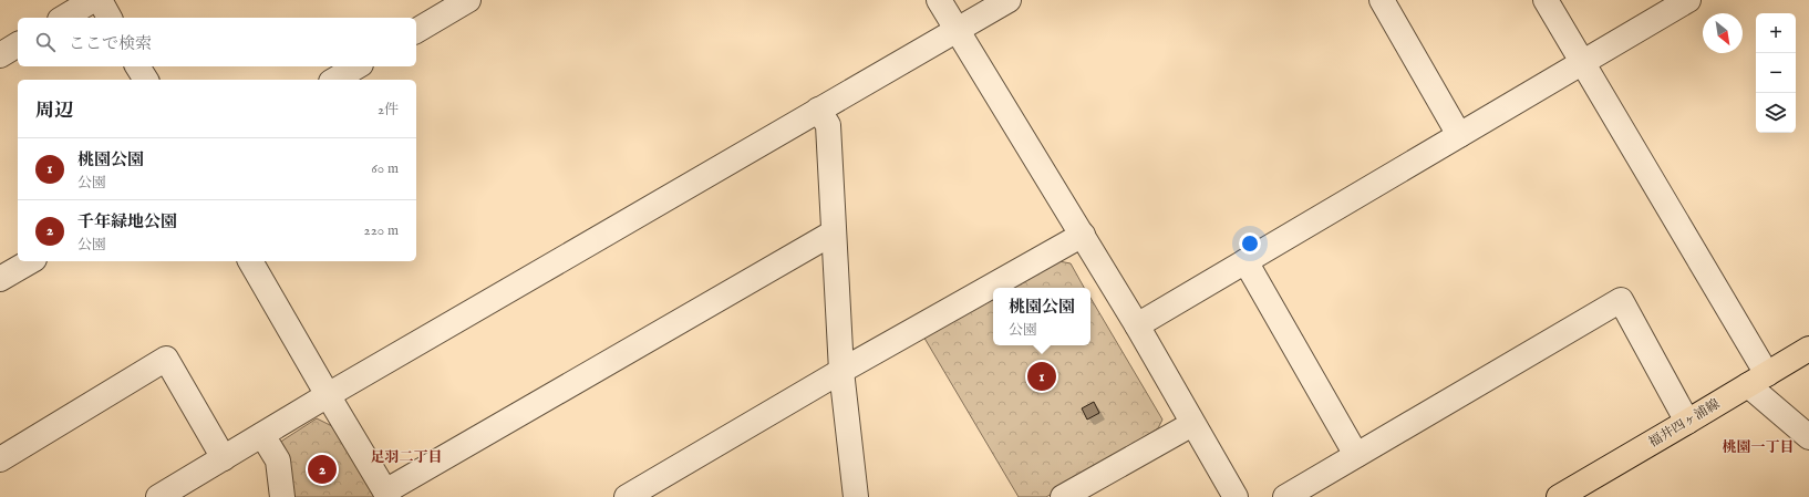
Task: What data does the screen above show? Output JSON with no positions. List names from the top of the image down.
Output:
{
  "streets": {
    "main road": ["福井四ヶ浦線"]
  },
  "districts": ["桃園一丁目", "足羽二丁目"],
  "north": "bottom right",
  "page": {
    "map_buttons": ["+", "−"],
    "search": "ここで検索",
    "heading": ["周辺", "2件"],
    "list": [
      {
        "mark": "1",
        "name": "桃園公園",
        "note": "公園",
        "value": "60 m"
      },
      {
        "mark": "2",
        "name": "千年緑地公園",
        "note": "公園",
        "value": "220 m"
      }
    ],
    "popup": ["桃園公園", "公園"],
    "pins": ["1", "2"]
  }
}
